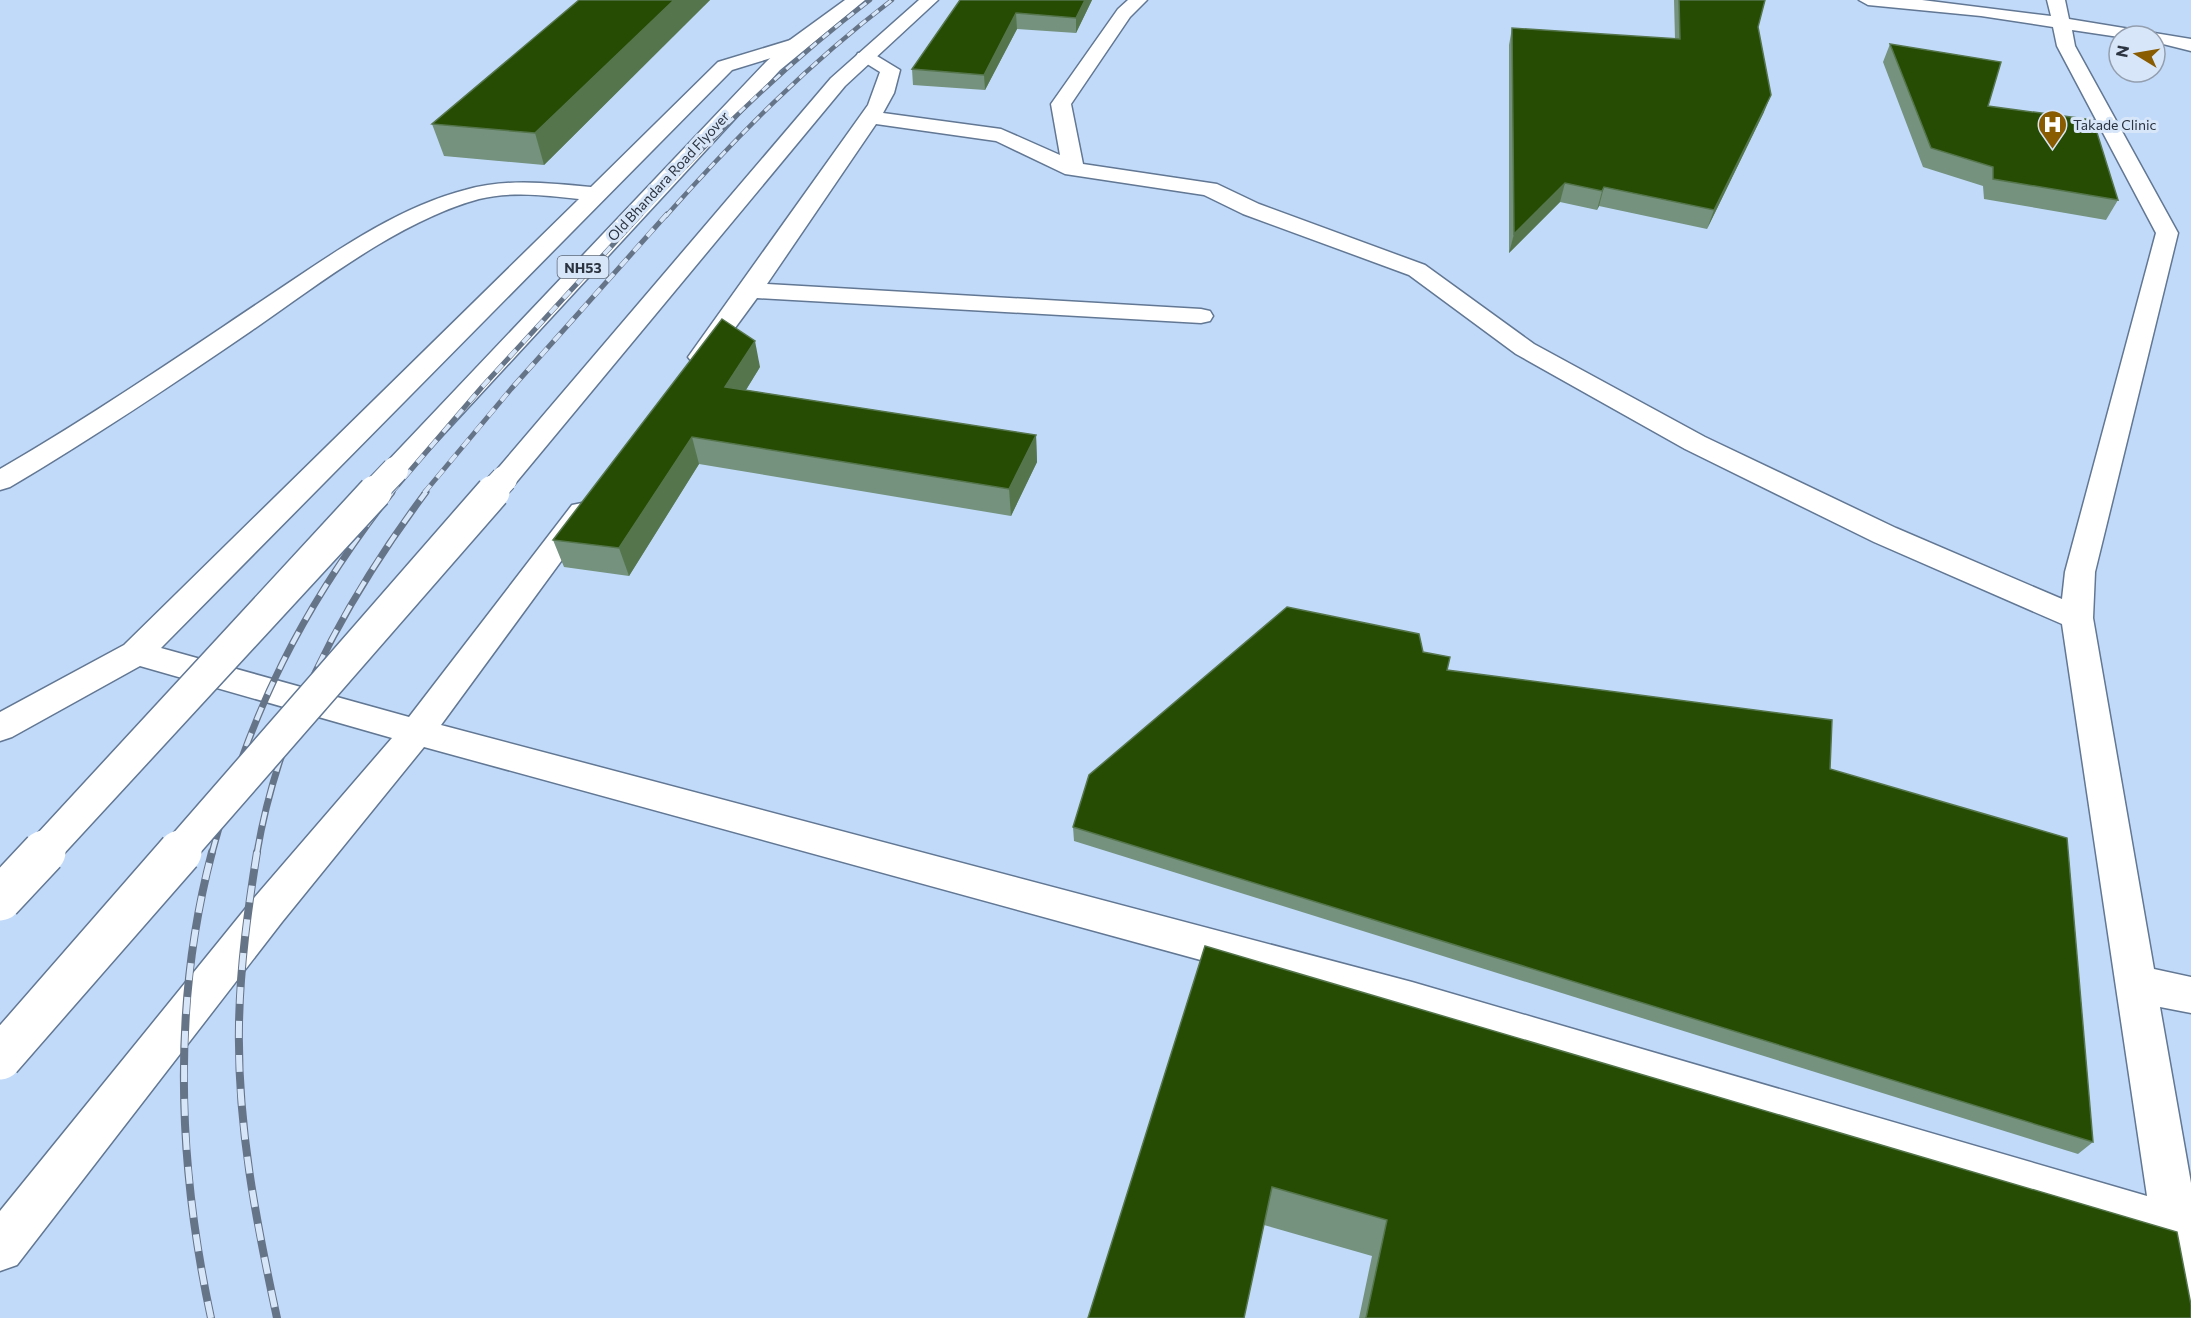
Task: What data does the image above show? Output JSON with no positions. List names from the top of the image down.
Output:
{
  "streets": {
    "main road": ["Old Bhandara Road Flyover", "NH53"]
  },
  "crossings": [
    ["Old Bhandara Road Flyover", "NH53"]
  ],
  "places": {
    "hospital": ["Takade Clinic"]
  },
  "north": "left"
}
